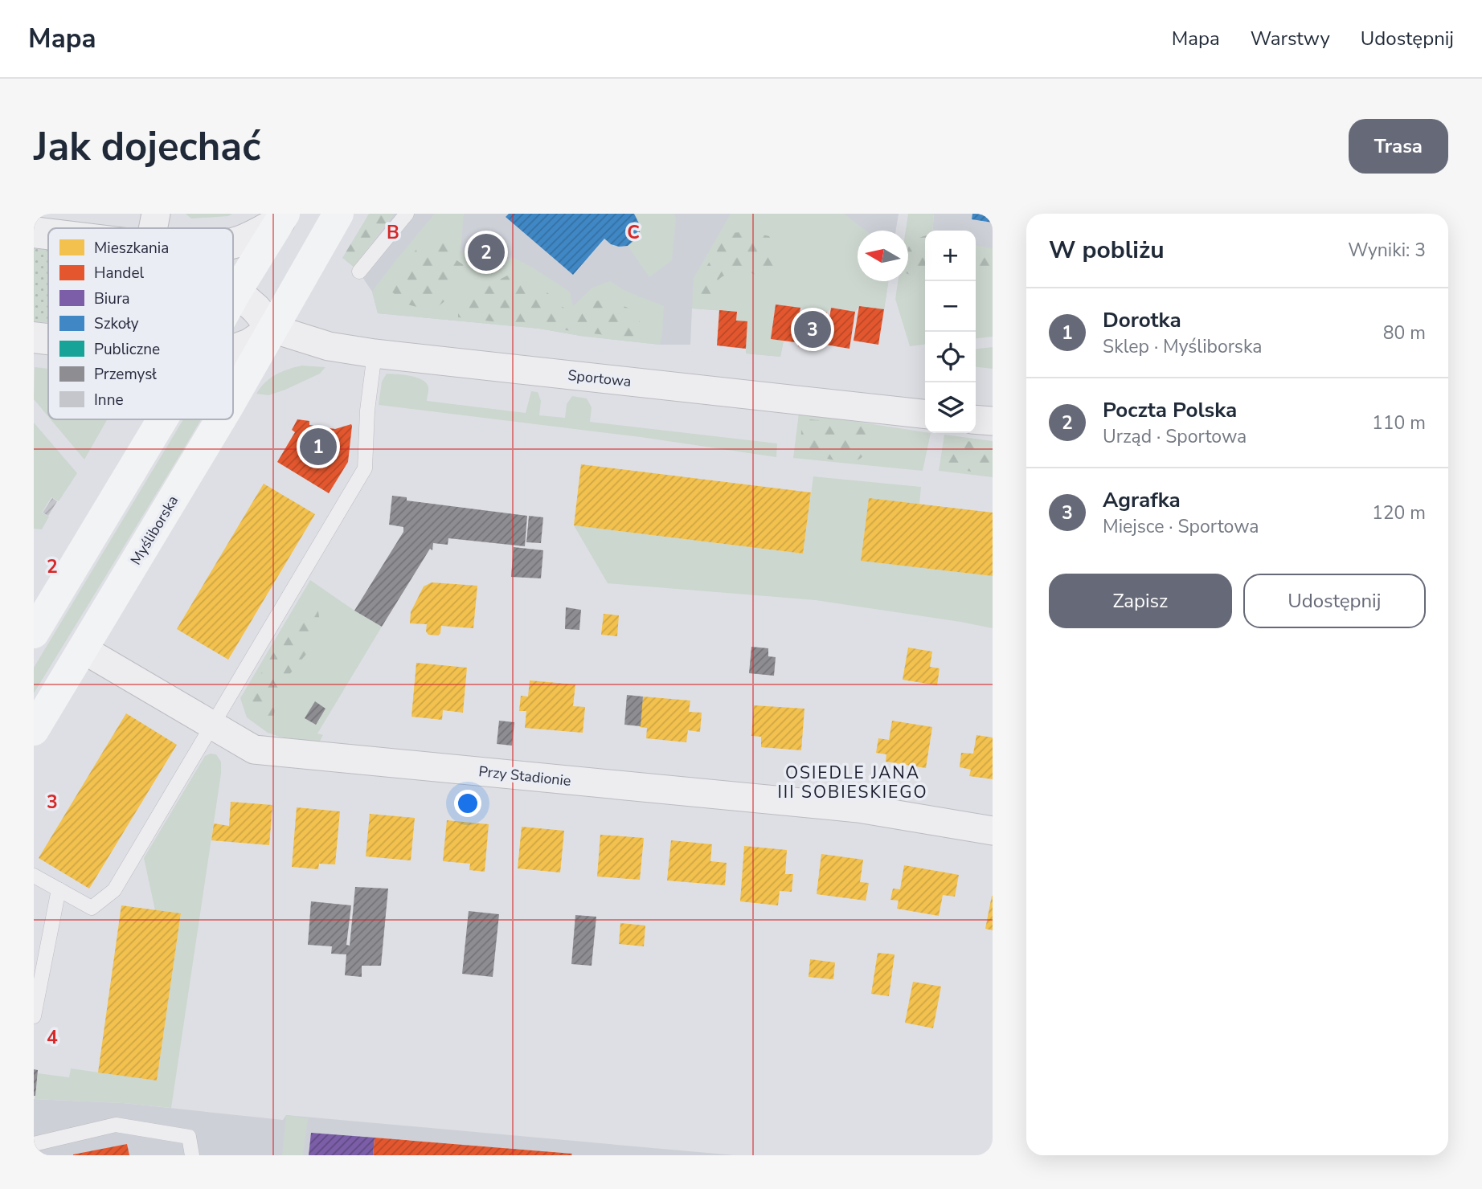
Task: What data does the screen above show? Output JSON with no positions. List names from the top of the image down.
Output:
{
  "streets": {
    "main road": ["Myśliborska"],
    "street": ["Sportowa", "Przy Stadionie"]
  },
  "crossings": [
    ["Sportowa", "Myśliborska"],
    ["Myśliborska", "Przy Stadionie"]
  ],
  "districts": ["OSIEDLE JANA III SOBIESKIEGO"],
  "legend": [
    "Mieszkania",
    "Handel",
    "Biura",
    "Szkoły",
    "Publiczne",
    "Przemysł",
    "Inne"
  ],
  "north": "left",
  "page": {
    "header": "Mapa",
    "nav": ["Mapa", "Warstwy", "Udostępnij"],
    "buttons": [
      "Trasa",
      ["Zapisz", "Udostępnij"]
    ],
    "title": "Jak dojechać",
    "heading": ["W pobliżu", "Wyniki: 3"],
    "map_buttons": ["+", "−"],
    "pins": ["2", "3", "1"],
    "list": [
      {
        "mark": "1",
        "name": "Dorotka",
        "note": "Sklep · Myśliborska",
        "value": "80 m"
      },
      {
        "mark": "2",
        "name": "Poczta Polska",
        "note": "Urząd · Sportowa",
        "value": "110 m"
      },
      {
        "mark": "3",
        "name": "Agrafka",
        "note": "Miejsce · Sportowa",
        "value": "120 m"
      }
    ]
  },
  "grid": {
    "columns": ["B", "C"],
    "rows": ["2", "3", "4"]
  }
}
